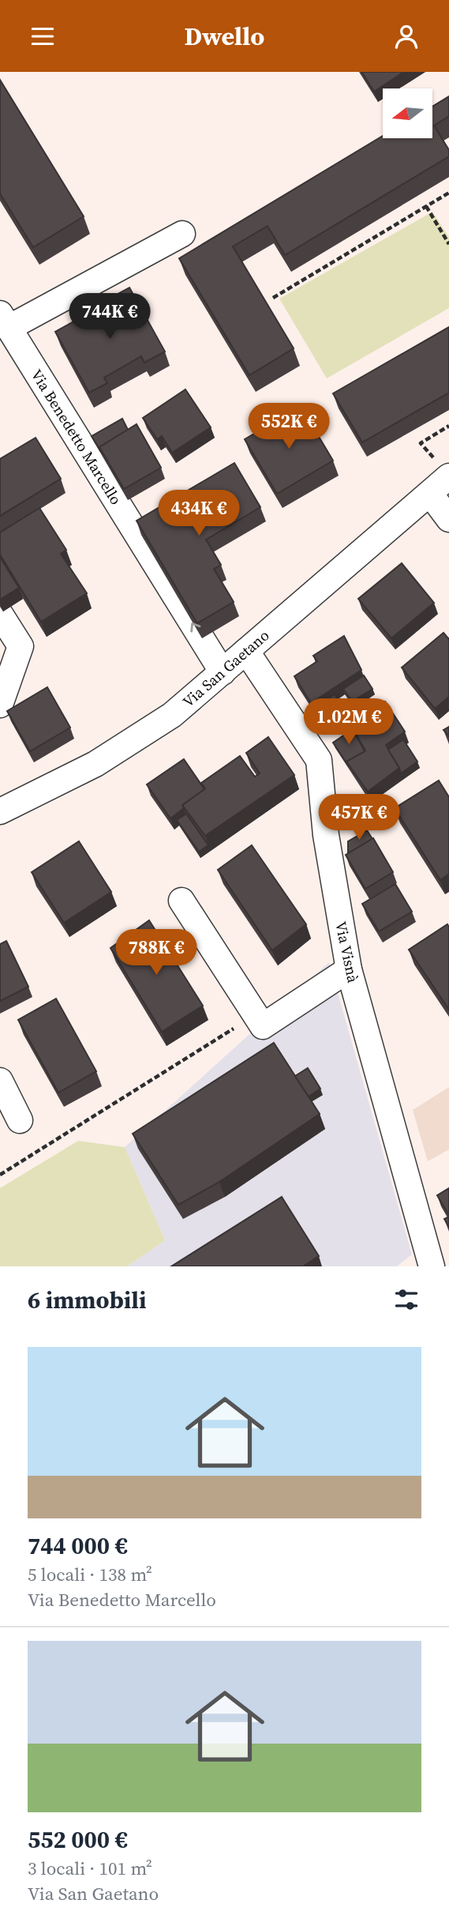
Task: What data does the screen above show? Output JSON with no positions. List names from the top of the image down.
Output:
{
  "streets": {
    "street": ["Via Benedetto Marcello", "Via San Gaetano", "Via Visnà"]
  },
  "crossings": [
    ["Via Benedetto Marcello", "Via San Gaetano"],
    ["Via San Gaetano", "Via Visnà"]
  ],
  "one_way": ["Via Benedetto Marcello"],
  "north": "left",
  "page": {
    "header": "Dwello",
    "price": [
      "744K €",
      "552K €",
      "434K €",
      "1.02M €",
      "457K €",
      "788K €"
    ],
    "heading": "6 immobili",
    "list": [
      {
        "name": "744 000 €",
        "note": "5 locali · 138 m² · Via Benedetto Marcello"
      },
      {
        "name": "552 000 €",
        "note": "3 locali · 101 m² · Via San Gaetano"
      }
    ]
  }
}
